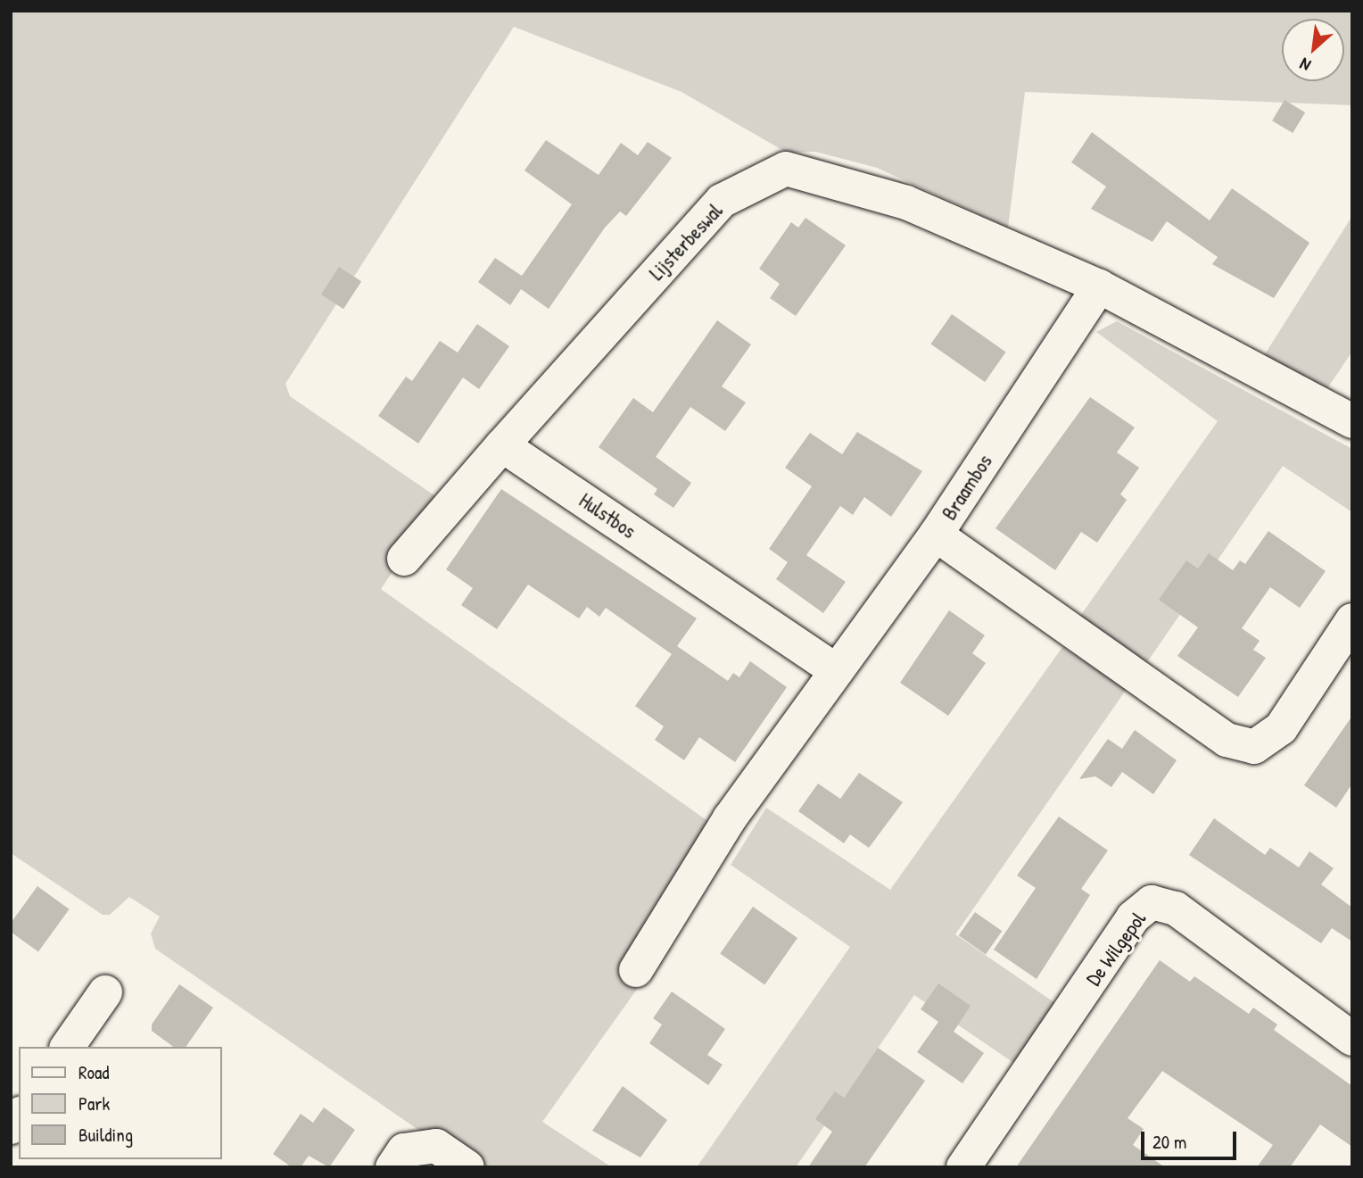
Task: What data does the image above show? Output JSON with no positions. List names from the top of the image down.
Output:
{
  "streets": {
    "street": [
      "Lijsterbeswal",
      "Braambos",
      "Hulstbos",
      "De Wilgepol"
    ]
  },
  "crossings": [
    ["Lijsterbeswal", "Braambos"],
    ["Lijsterbeswal", "Hulstbos"]
  ],
  "legend": ["Road", "Park", "Building"],
  "scale_bar": "20 m",
  "north": "bottom left"
}
